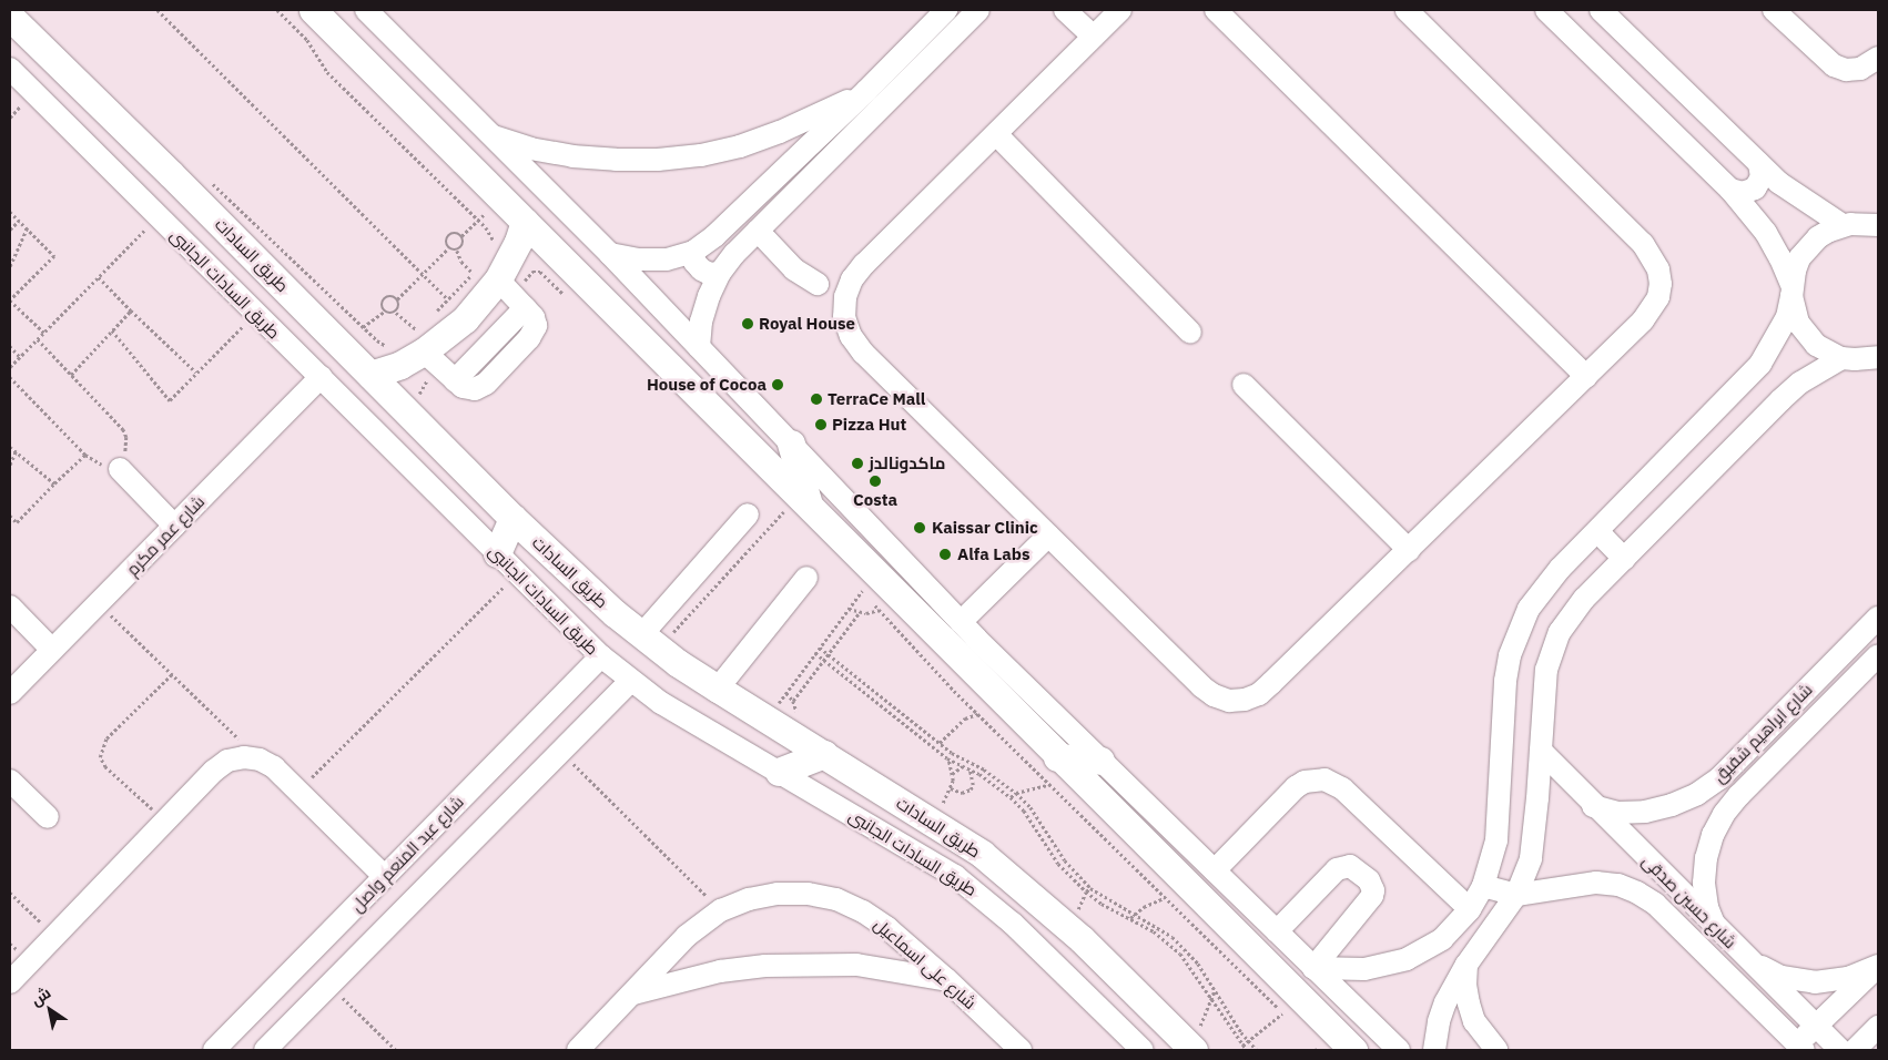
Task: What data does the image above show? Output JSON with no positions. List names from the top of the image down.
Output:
{
  "streets": {
    "main road": ["طريق السادات"],
    "street": [
      "طريق السادات الجانبى",
      "شارع عمر مكرم",
      "شارع ابراهيم شفيق",
      "شارع عبد المنعم واصل",
      "شارع حسين صدقى",
      "شارع على اسماعيل"
    ]
  },
  "crossings": [
    ["طريق السادات الجانبى", "شارع عمر مكرم"],
    ["طريق السادات الجانبى", "شارع عبد المنعم واصل"],
    ["شارع ابراهيم شفيق", "شارع حسين صدقى"]
  ],
  "places": [
    "Royal House",
    "House of Cocoa",
    "TerraCe Mall",
    "Pizza Hut",
    "ماكدونالدز",
    "Costa",
    "Kaissar Clinic",
    "Alfa Labs"
  ],
  "north": "top left"
}
